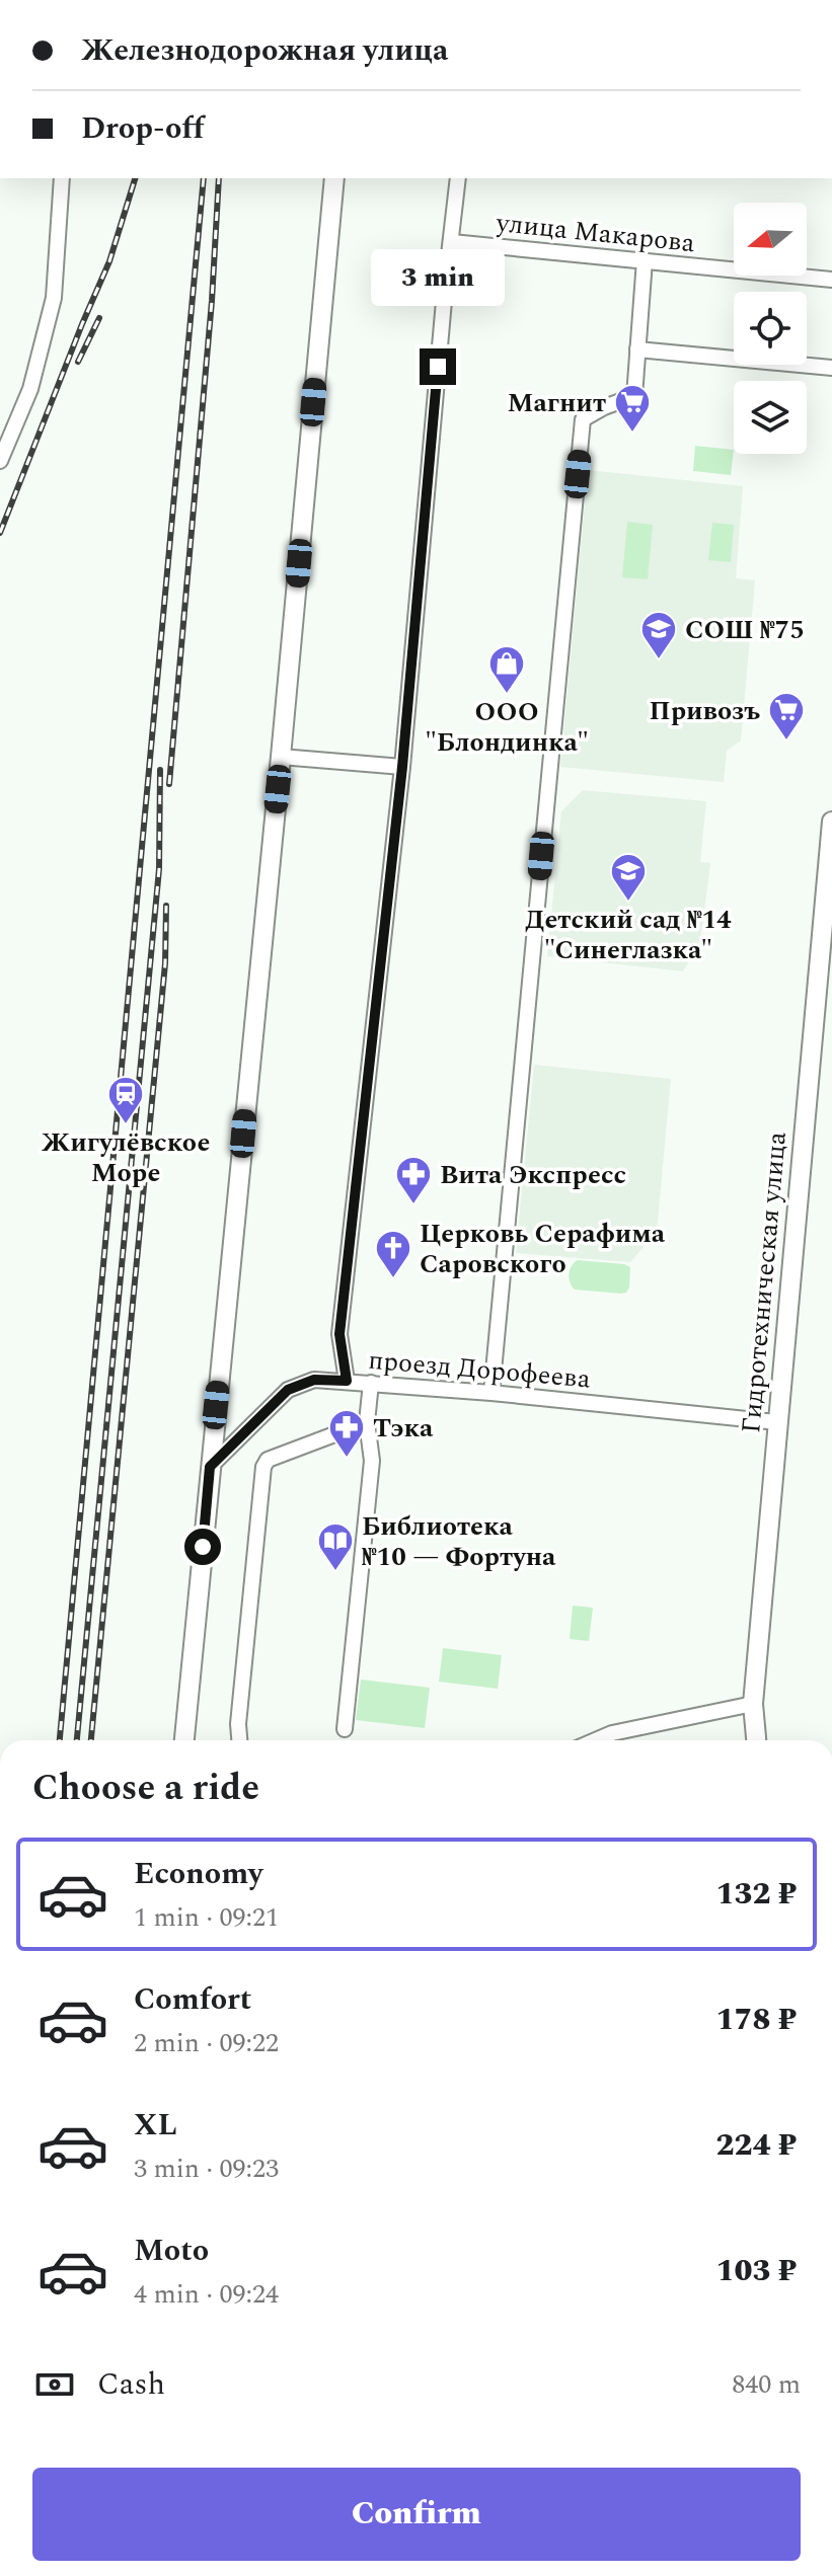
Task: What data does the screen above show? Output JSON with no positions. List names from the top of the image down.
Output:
{
  "streets": {
    "main road": ["Гидротехническая улица"],
    "street": ["улица Макарова", "проезд Дорофеева"]
  },
  "crossings": [
    ["Гидротехническая улица", "проезд Дорофеева"]
  ],
  "places": {
    "supermarket": ["Магнит", "Привозъ"],
    "school or university": ["СОШ №75", "Детский сад №14 \"Синеглазка\""],
    "shop": ["ООО \"Блондинка\""],
    "station": ["Жигулёвское Море"],
    "pharmacy": ["Вита Экспресс", "Тэка"],
    "church": ["Церковь Серафима Саровского"],
    "library": ["Библиотека №10 — Фортуна"]
  },
  "north": "left",
  "page": {
    "banner": ["Железнодорожная улица", "Drop-off"],
    "bubble": "3 min",
    "heading": "Choose a ride",
    "list": [
      {
        "name": "Economy",
        "note": "1 min · 09:21",
        "value": "132 ₽"
      },
      {
        "name": "Comfort",
        "note": "2 min · 09:22",
        "value": "178 ₽"
      },
      {
        "name": "XL",
        "note": "3 min · 09:23",
        "value": "224 ₽"
      },
      {
        "name": "Moto",
        "note": "4 min · 09:24",
        "value": "103 ₽"
      }
    ],
    "pay": ["Cash", "840 m"],
    "buttons": "Confirm"
  }
}
